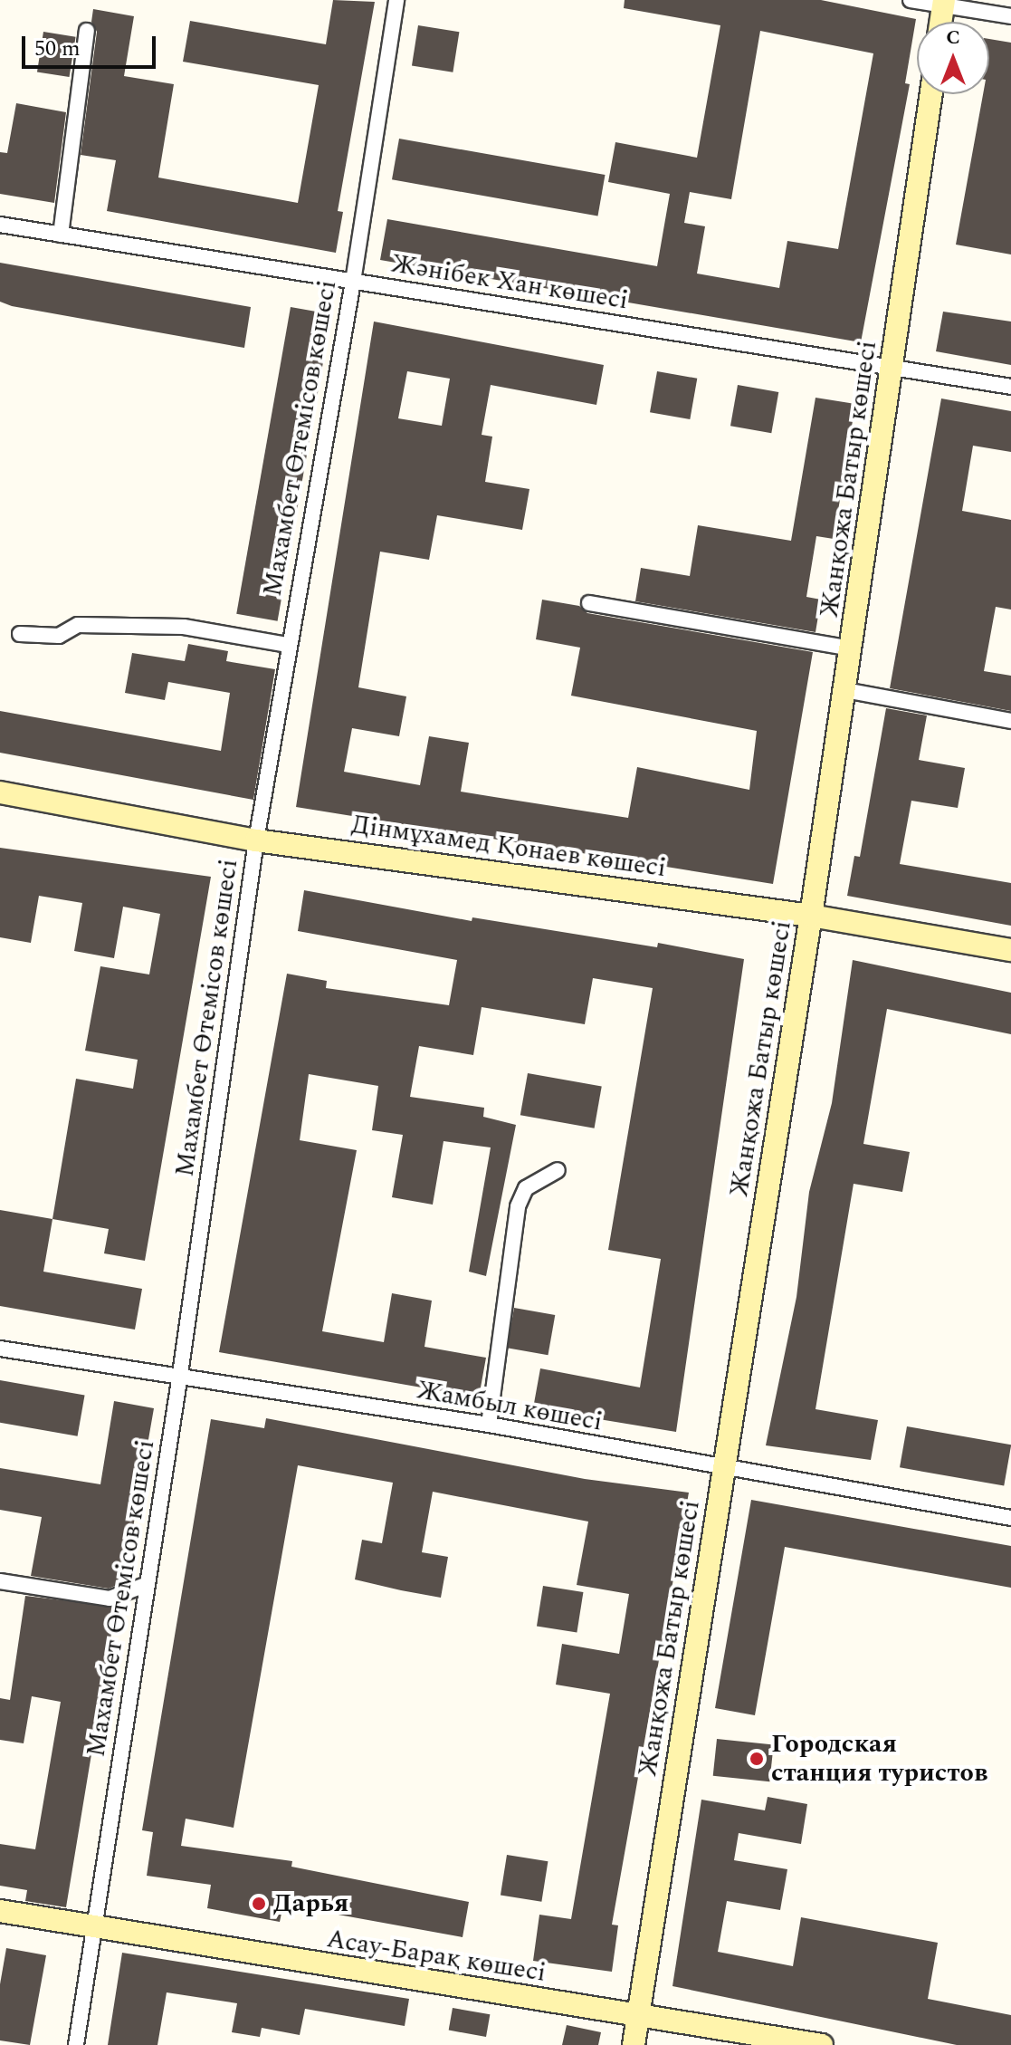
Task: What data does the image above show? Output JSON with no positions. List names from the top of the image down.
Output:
{
  "streets": {
    "main road": ["Жанқожа Батыр көшесі", "Дінмұхамед Қонаев көшесі", "Асау-Барақ көшесі"],
    "street": ["Жәнібек Хан көшесі", "Махамбет Өтемісов көшесі", "Жамбыл көшесі"]
  },
  "crossings": [
    ["Жәнібек Хан көшесі", "Махамбет Өтемісов көшесі"],
    ["Жәнібек Хан көшесі", "Жанқожа Батыр көшесі"],
    ["Махамбет Өтемісов көшесі", "Дінмұхамед Қонаев көшесі"],
    ["Махамбет Өтемісов көшесі", "Жамбыл көшесі"],
    ["Махамбет Өтемісов көшесі", "Асау-Барақ көшесі"],
    ["Жанқожа Батыр көшесі", "Дінмұхамед Қонаев көшесі"],
    ["Жанқожа Батыр көшесі", "Жамбыл көшесі"],
    ["Жанқожа Батыр көшесі", "Асау-Барақ көшесі"]
  ],
  "places": ["Городская станция туристов", "Дарья"],
  "scale_bar": "50 m",
  "north": "top"
}
